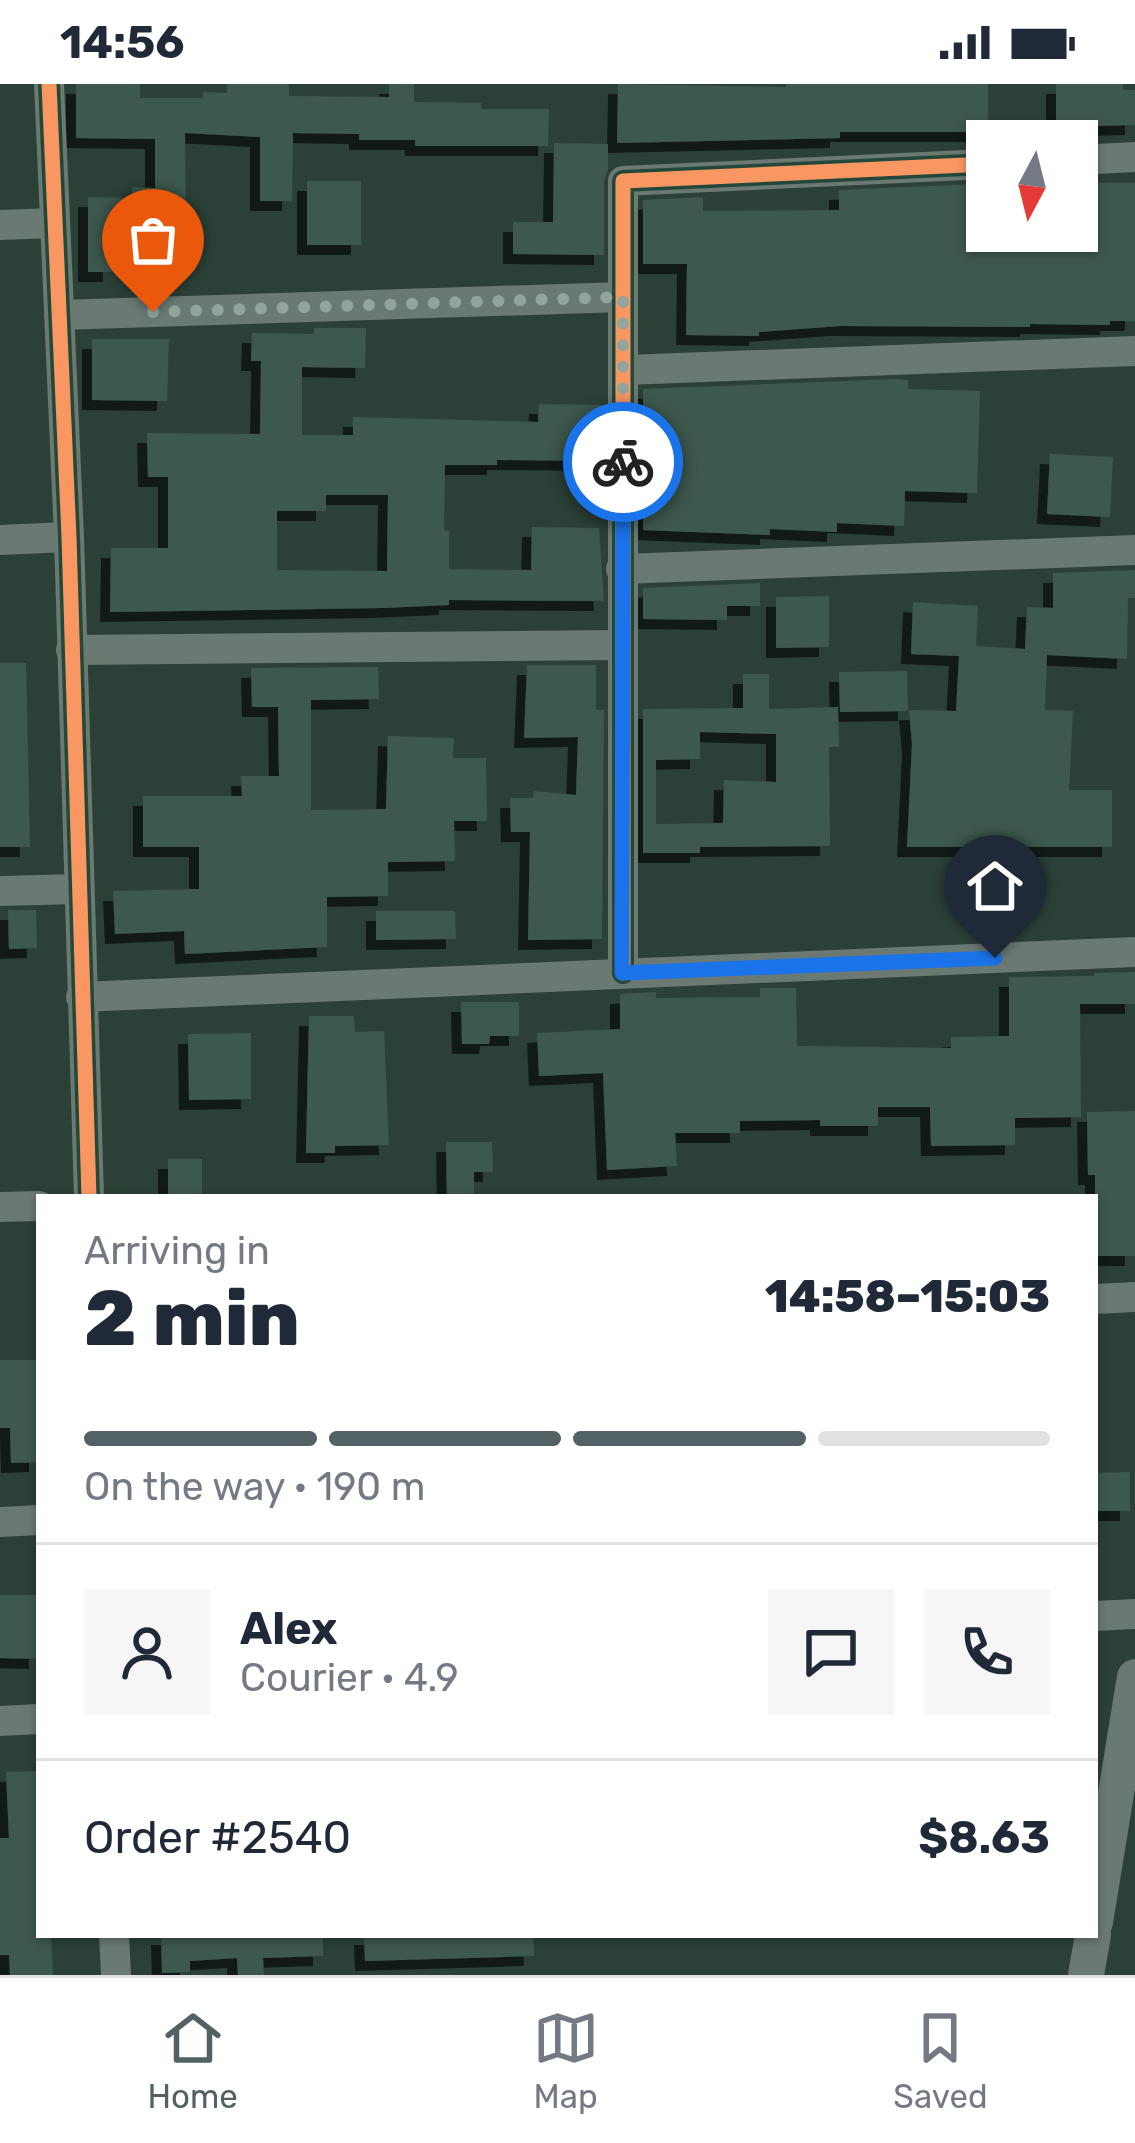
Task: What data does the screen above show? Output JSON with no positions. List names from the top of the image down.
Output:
{
  "north": "bottom",
  "page": {
    "status": "14:56",
    "heading": ["2 min", "Arriving in", "14:58–15:03"],
    "panel": [
      "Alex",
      "Courier · 4.9",
      "Order #2540",
      "$8.63"
    ],
    "bar": "On the way · 190 m",
    "tabs": ["Home", "Map", "Saved"]
  }
}
